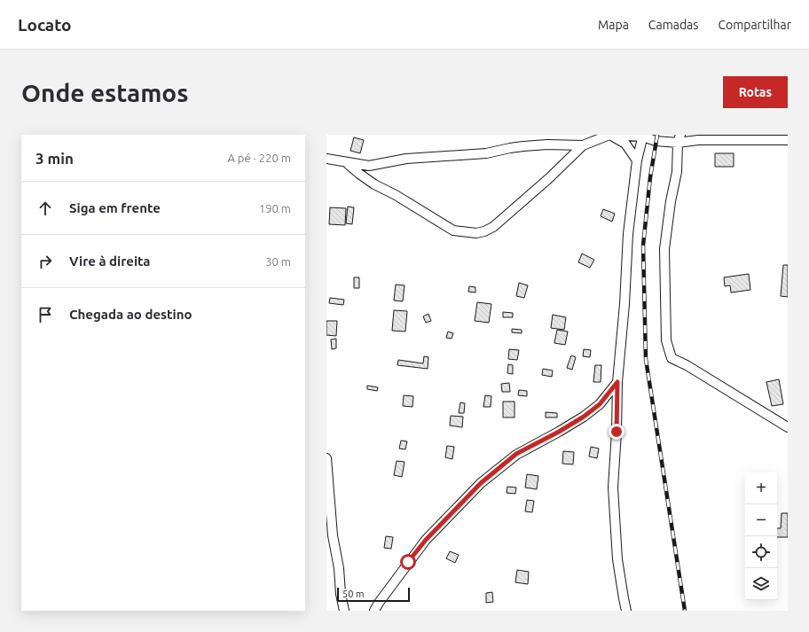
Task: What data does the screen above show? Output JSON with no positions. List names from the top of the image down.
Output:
{
  "scale_bar": "50 m",
  "page": {
    "header": "Locato",
    "nav": ["Mapa", "Camadas", "Compartilhar"],
    "buttons": "Rotas",
    "title": "Onde estamos",
    "heading": ["3 min", "A pé · 220 m"],
    "list": [
      ["Siga em frente", "190 m"],
      ["Vire à direita", "30 m"],
      "Chegada ao destino"
    ],
    "map_buttons": ["+", "−"],
    "scale": "50 m"
  }
}
